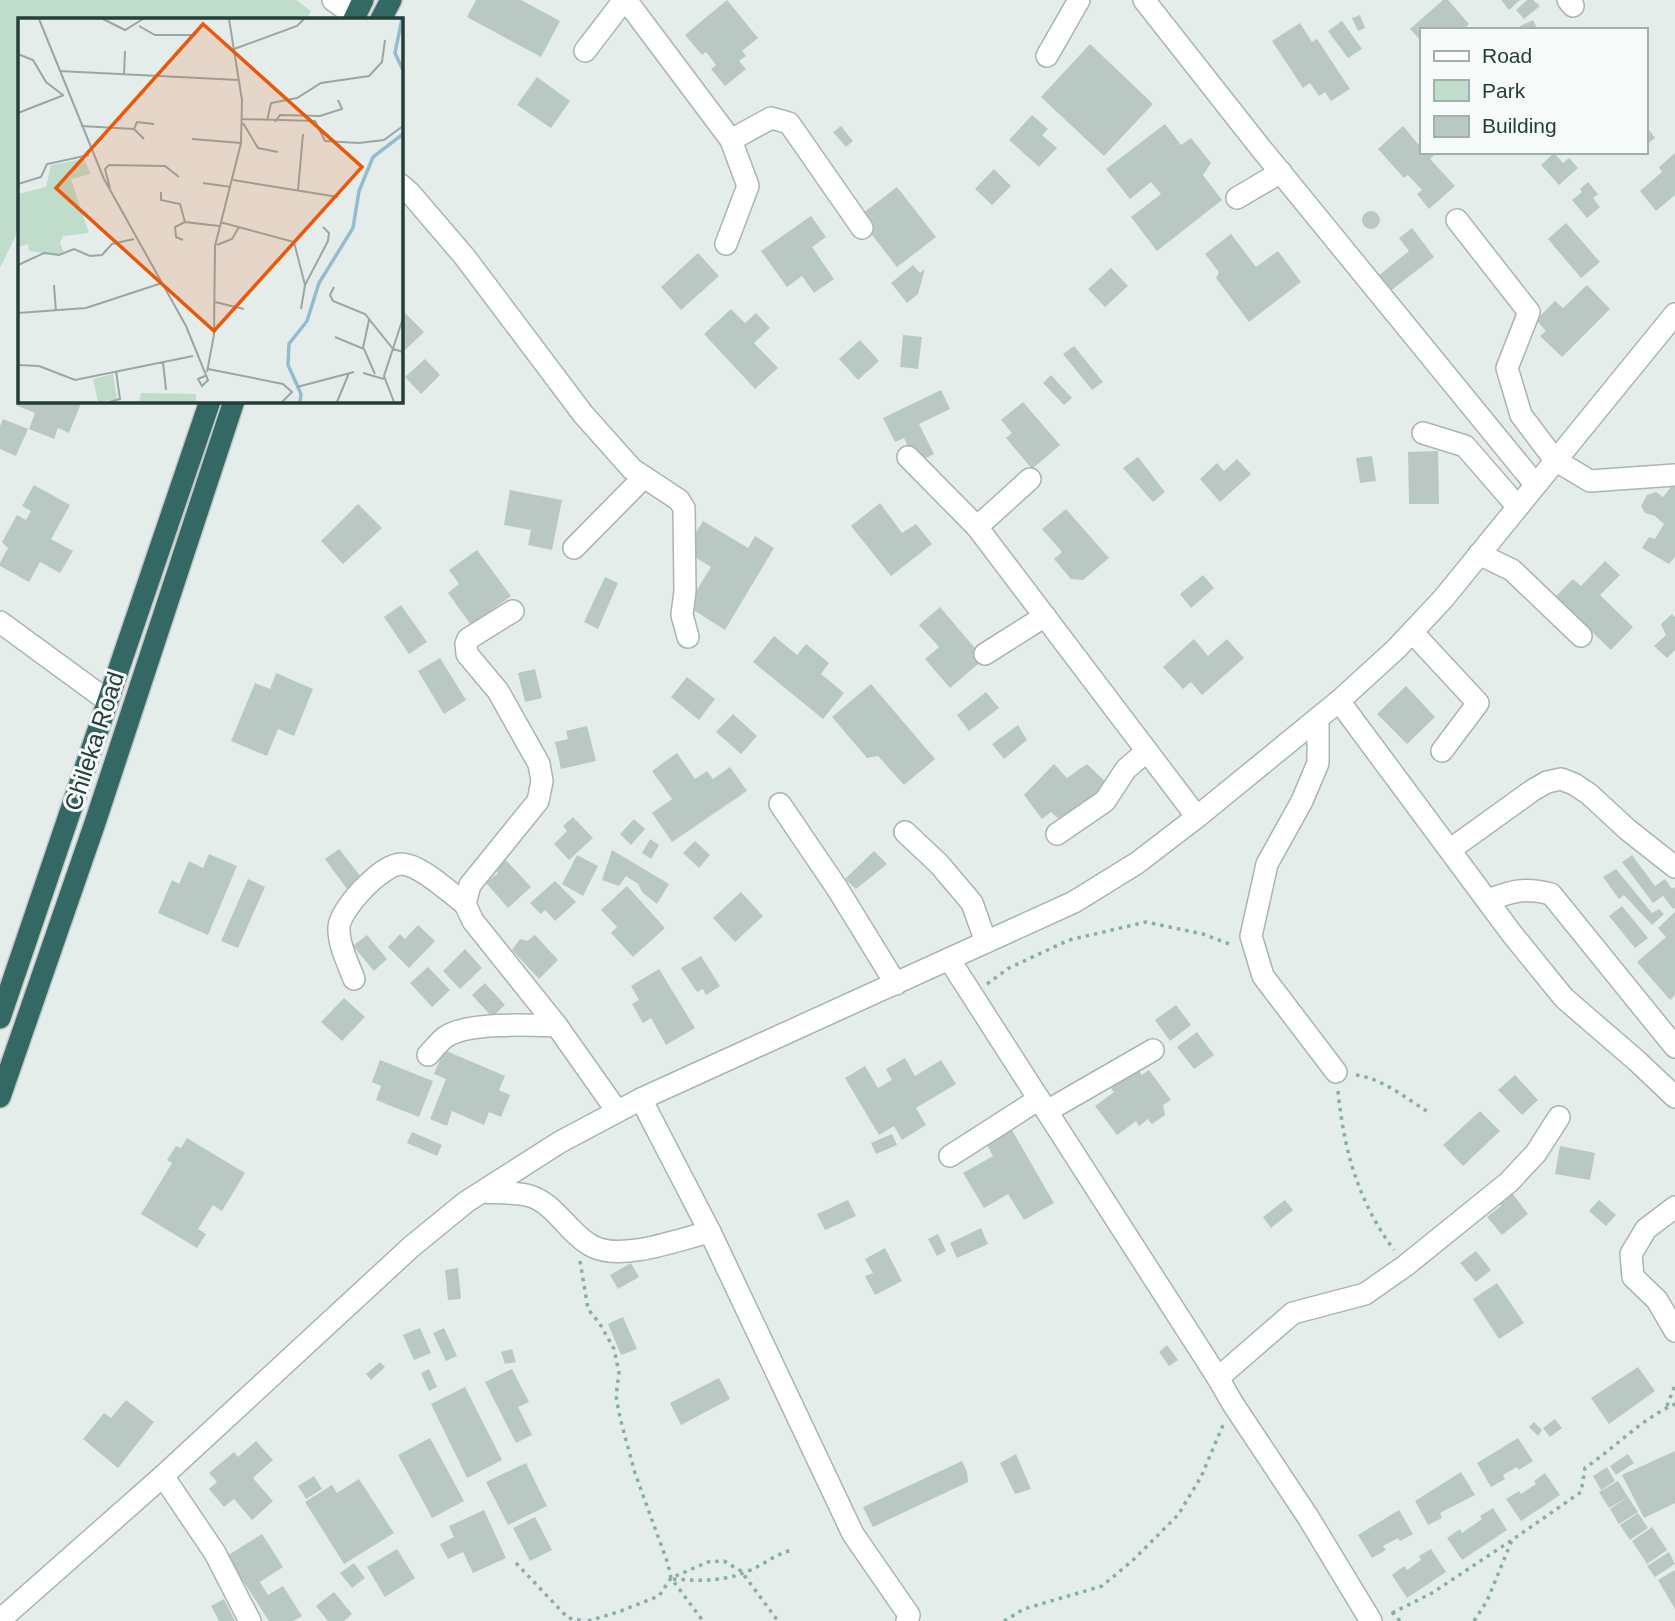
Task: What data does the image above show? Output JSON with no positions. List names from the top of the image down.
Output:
{
  "streets": {
    "highway": ["Chileka Road"]
  },
  "legend": ["Road", "Park", "Building"]
}
